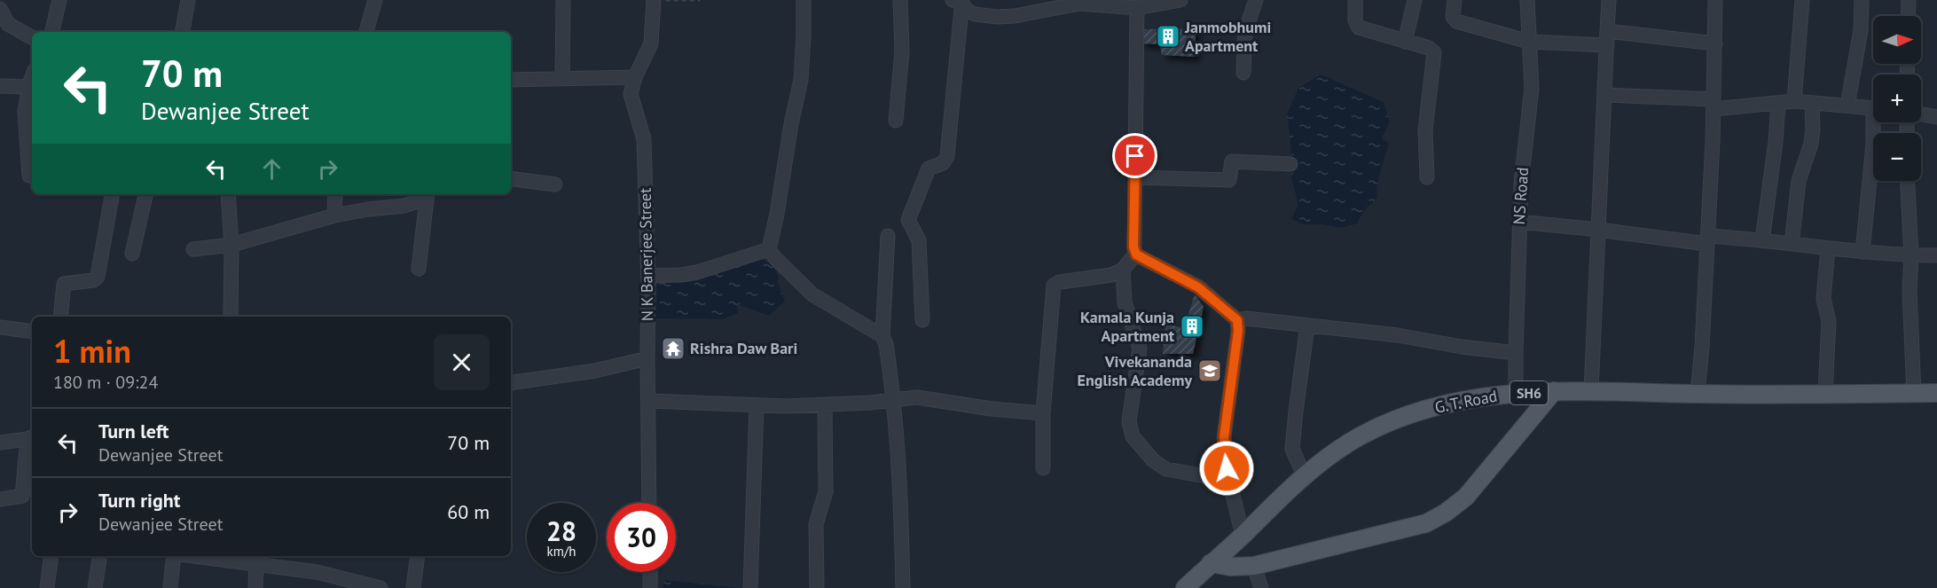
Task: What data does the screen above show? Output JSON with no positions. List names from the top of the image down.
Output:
{
  "streets": {
    "main road": ["SH6", "G. T. Road"],
    "street": ["NS Road", "N K Banerjee Street"]
  },
  "crossings": [
    ["NS Road", "G. T. Road"]
  ],
  "places": {
    "building": ["Janmobhumi Apartment", "Kamala Kunja Apartment"],
    "temple": ["Rishra Daw Bari"],
    "school or university": ["Vivekananda English Academy"]
  },
  "north": "right",
  "page": {
    "map_buttons": ["+", "−"],
    "turn": ["70 m", "Dewanjee Street"],
    "heading": ["1 min", "180 m · 09:24"],
    "list": [
      {
        "name": "Turn left",
        "note": "Dewanjee Street",
        "value": "70 m"
      },
      {
        "name": "Turn right",
        "note": "Dewanjee Street",
        "value": "60 m"
      }
    ],
    "speed": "28 km/h",
    "limit": "30"
  }
}
